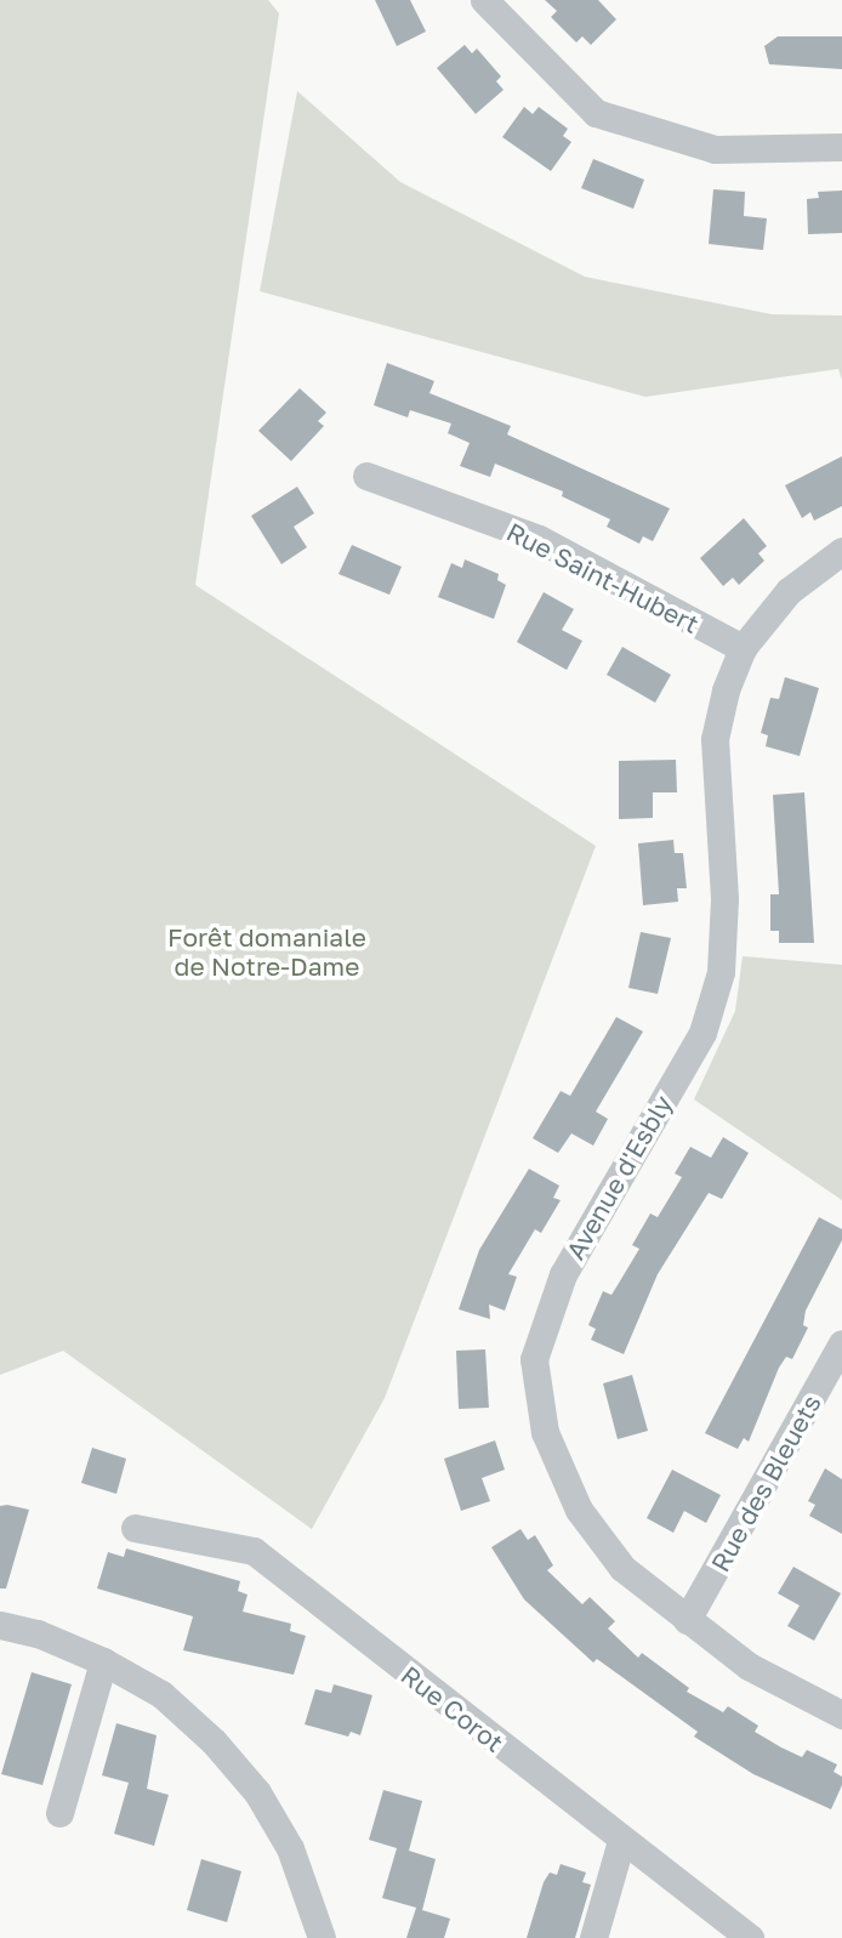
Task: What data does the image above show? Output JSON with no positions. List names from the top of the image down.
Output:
{
  "streets": {
    "street": [
      "Rue Saint-Hubert",
      "Avenue d'Esbly",
      "Rue des Bleuets",
      "Rue Corot"
    ]
  },
  "crossings": [
    ["Rue Saint-Hubert", "Avenue d'Esbly"],
    ["Avenue d'Esbly", "Rue des Bleuets"]
  ],
  "parks": ["Forêt domaniale de Notre-Dame"]
}
